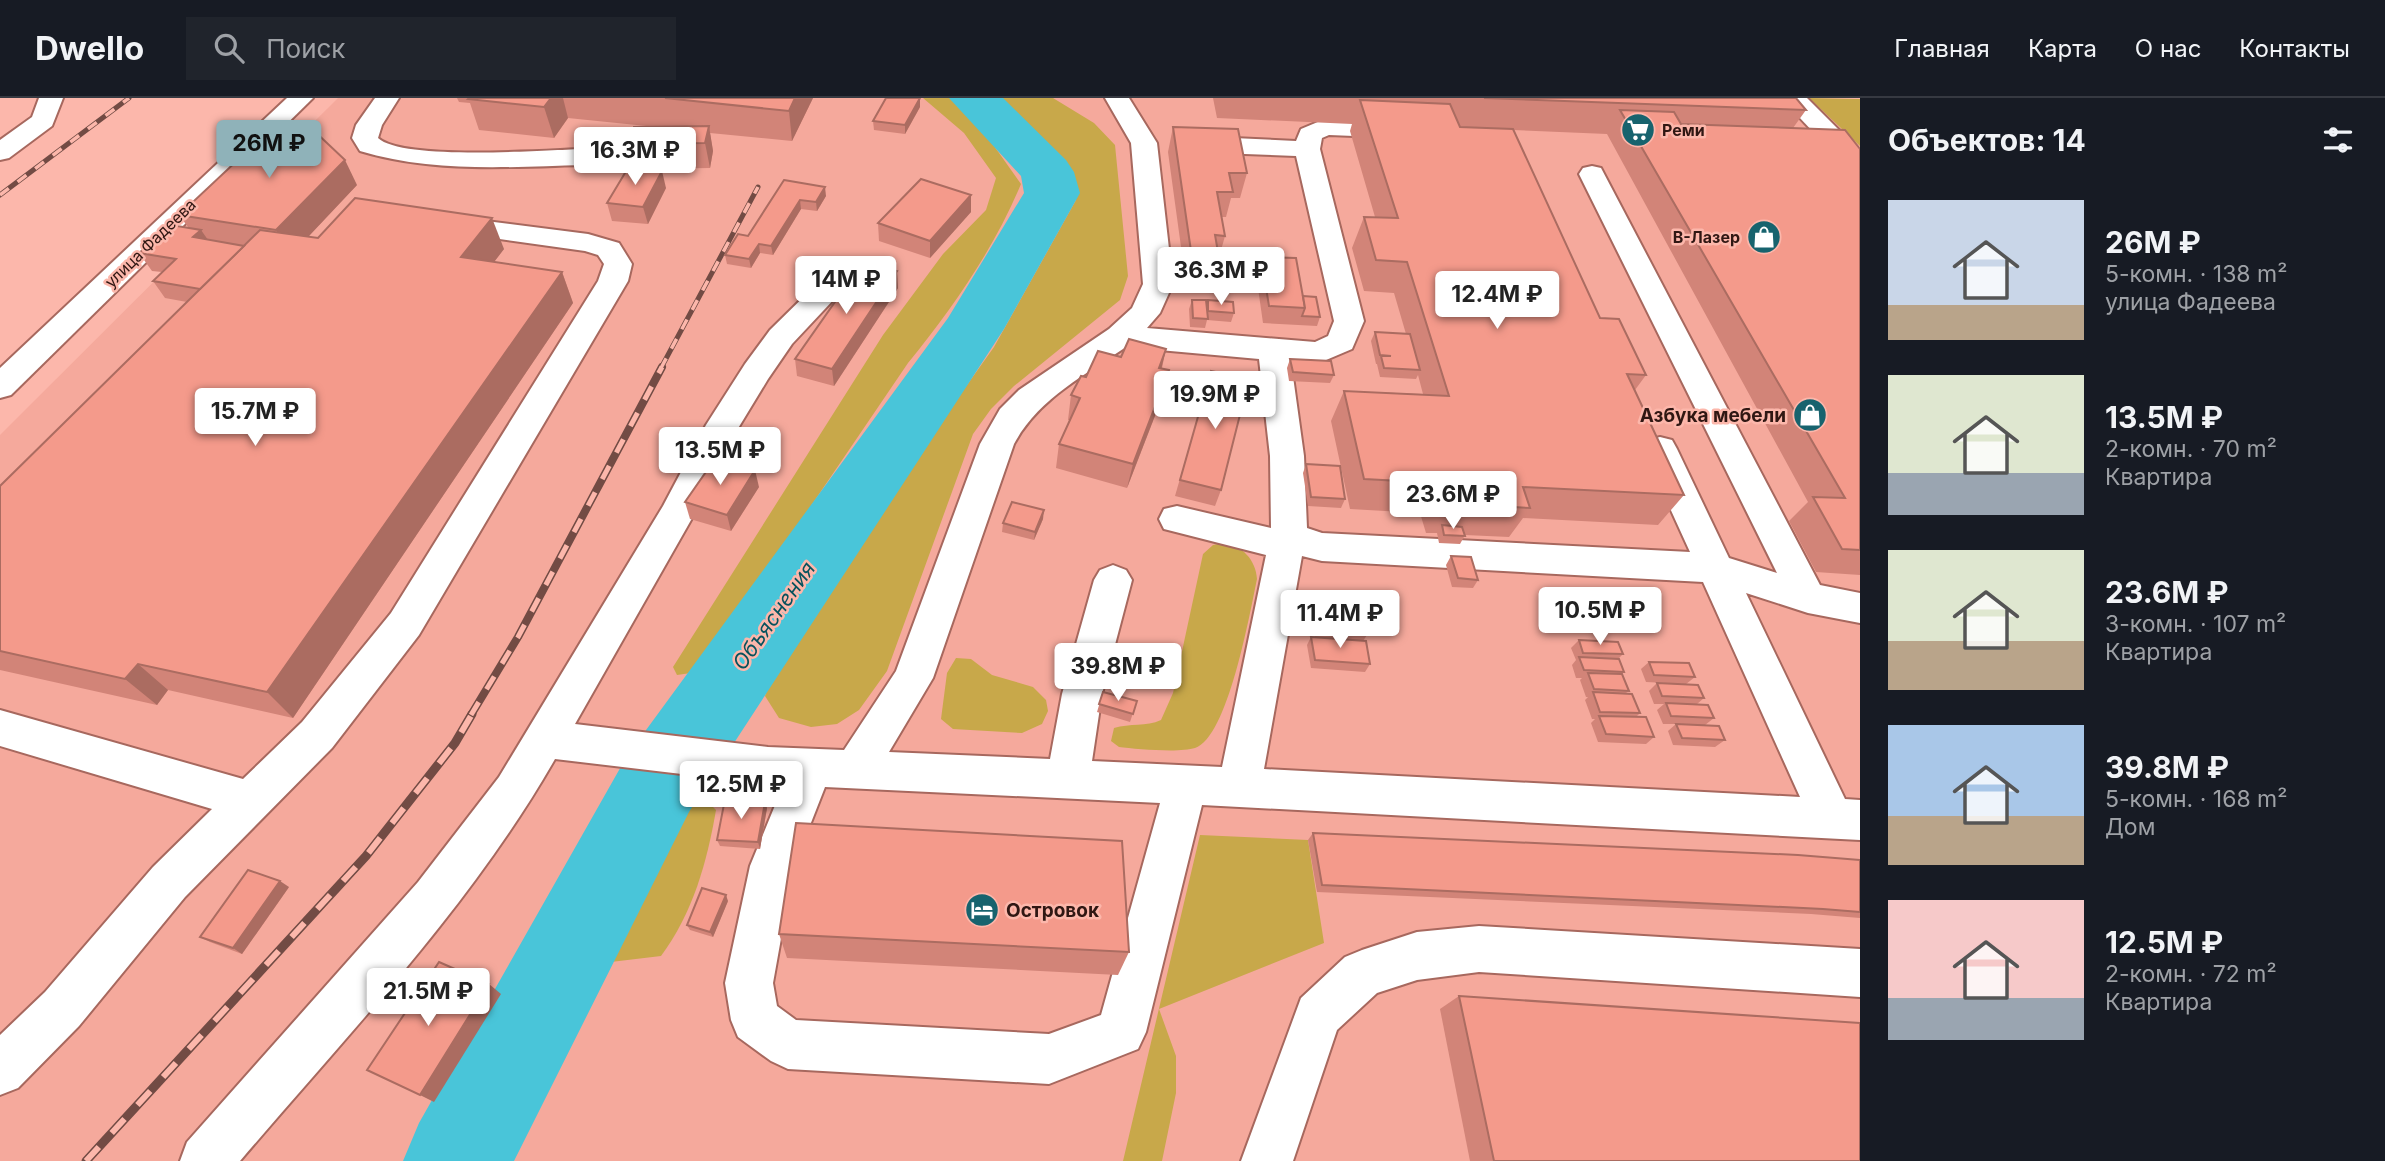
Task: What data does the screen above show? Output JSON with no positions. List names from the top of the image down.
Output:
{
  "streets": {
    "main road": ["улица Фадеева"]
  },
  "water": ["Объяснения"],
  "places": {
    "supermarket": ["Реми"],
    "shop": ["В-Лазер", "Азбука мебели"],
    "hotel": ["Островок"]
  },
  "page": {
    "header": "Dwello",
    "search": "Поиск",
    "nav": [
      "Главная",
      "Карта",
      "О нас",
      "Контакты"
    ],
    "heading": "Объектов: 14",
    "price": [
      "26M ₽",
      "16.3M ₽",
      "36.3M ₽",
      "14M ₽",
      "12.4M ₽",
      "19.9M ₽",
      "15.7M ₽",
      "13.5M ₽",
      "23.6M ₽",
      "10.5M ₽",
      "11.4M ₽",
      "39.8M ₽",
      "12.5M ₽",
      "21.5M ₽"
    ],
    "list": [
      {
        "name": "26M ₽",
        "note": "5-комн. · 138 m² · улица Фадеева"
      },
      {
        "name": "13.5M ₽",
        "note": "2-комн. · 70 m² · Квартира"
      },
      {
        "name": "23.6M ₽",
        "note": "3-комн. · 107 m² · Квартира"
      },
      {
        "name": "39.8M ₽",
        "note": "5-комн. · 168 m² · Дом"
      },
      {
        "name": "12.5M ₽",
        "note": "2-комн. · 72 m² · Квартира"
      }
    ]
  }
}
